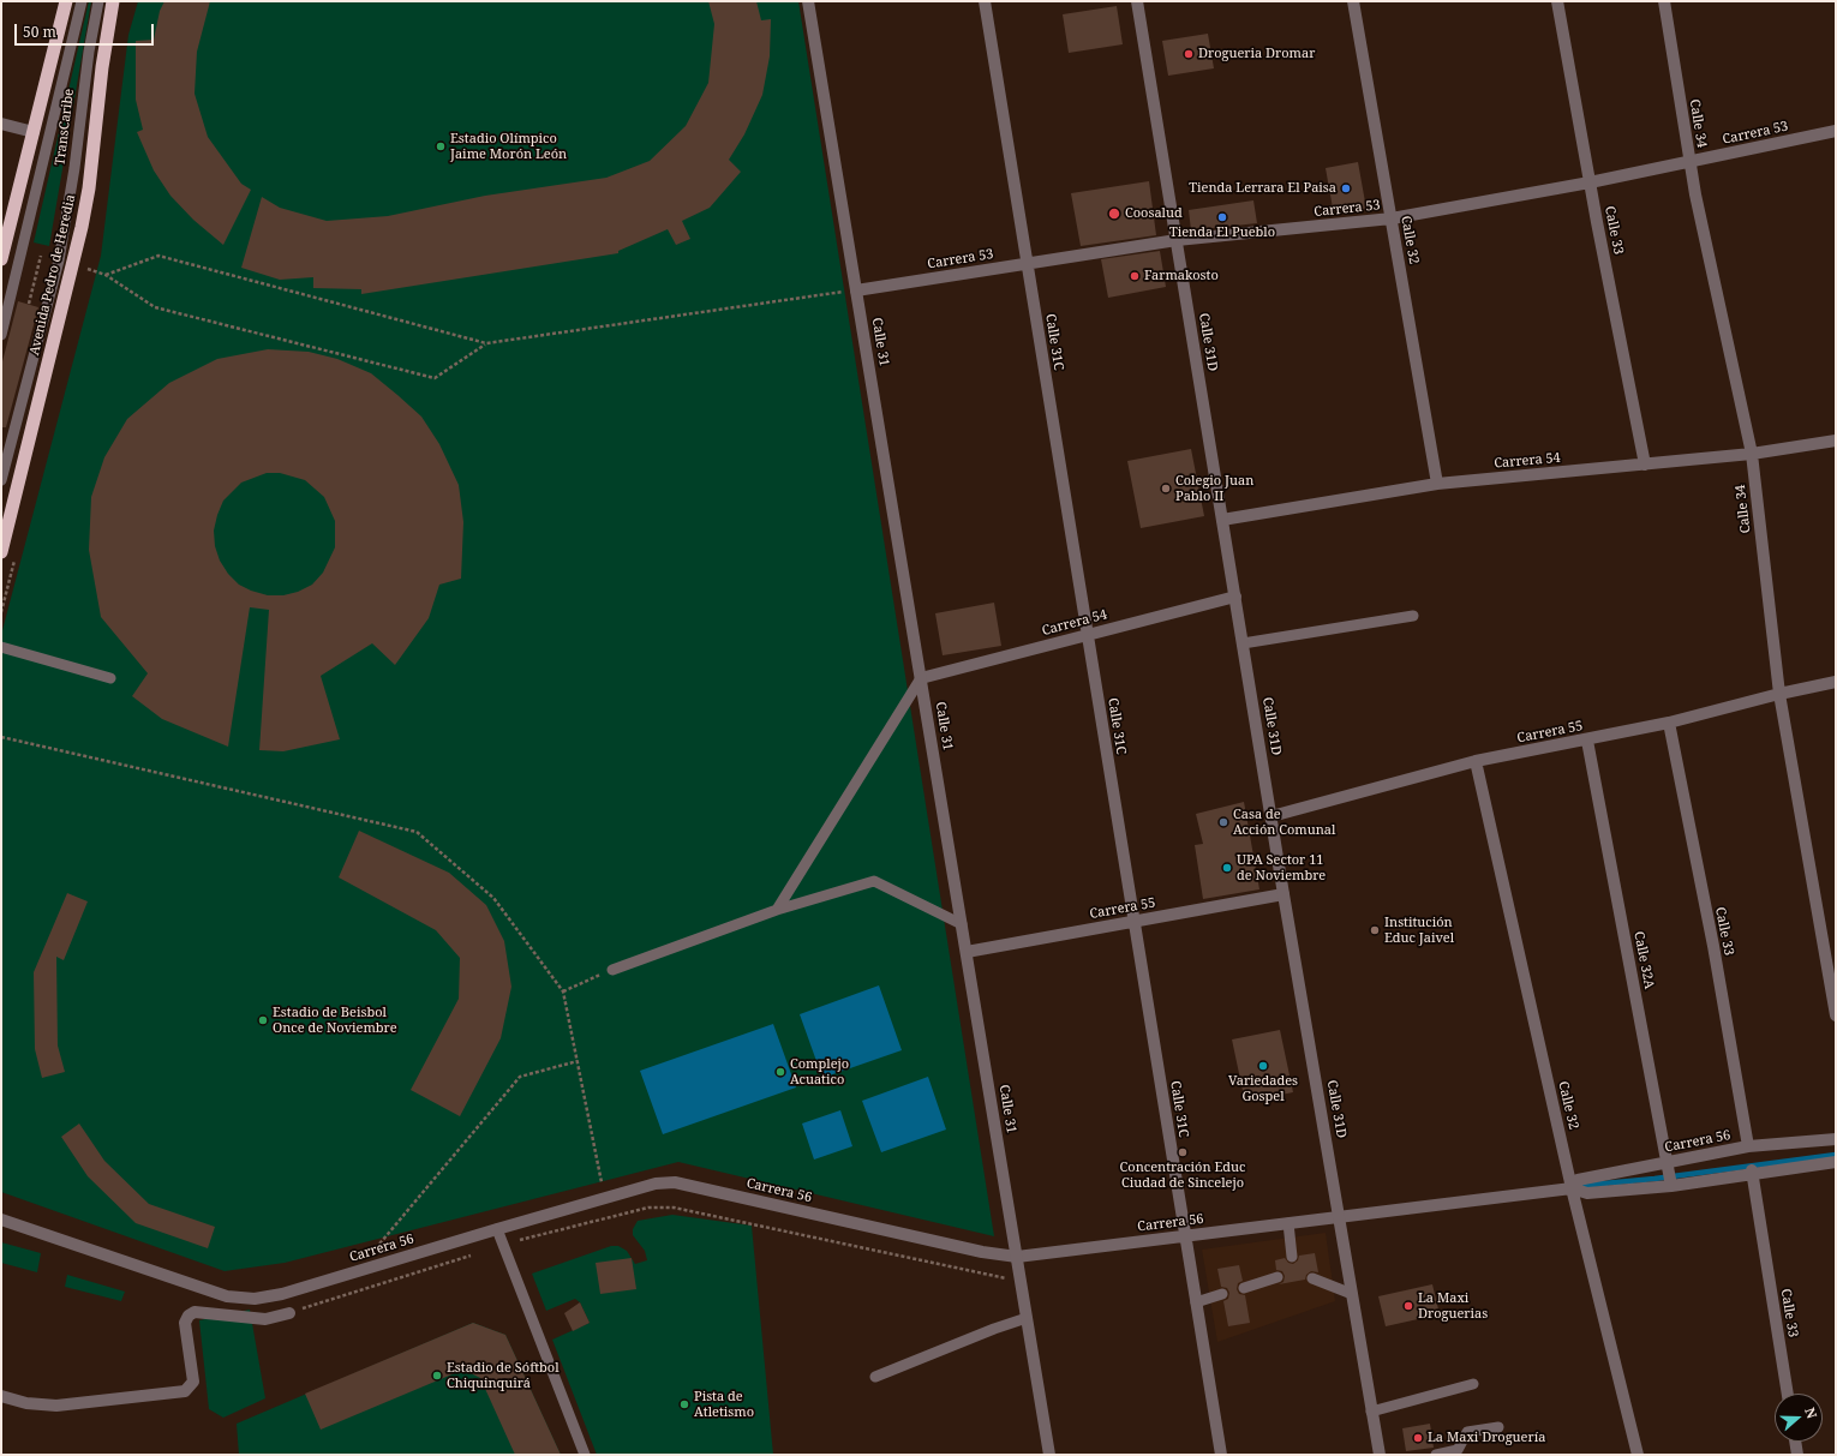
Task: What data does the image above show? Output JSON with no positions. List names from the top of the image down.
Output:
{
  "streets": {
    "highway": ["Avenida Pedro de Heredia"],
    "street": [
      "Calle 34",
      "Carrera 53",
      "Calle 33",
      "Calle 32",
      "Calle 31",
      "Calle 31C",
      "Calle 31D",
      "Carrera 54",
      "Carrera 55",
      "Calle 32A",
      "Carrera 56"
    ],
    "lane": ["TransCaribe"]
  },
  "crossings": [
    ["Calle 34", "Carrera 53"],
    ["Calle 34", "Carrera 54"],
    ["Calle 34", "Carrera 55"],
    ["Carrera 53", "Calle 33"],
    ["Carrera 53", "Calle 32"],
    ["Carrera 53", "Calle 31"],
    ["Carrera 53", "Calle 31C"],
    ["Carrera 53", "Calle 31D"],
    ["Calle 33", "Carrera 54"],
    ["Calle 33", "Carrera 55"],
    ["Calle 33", "Carrera 56"],
    ["Calle 32", "Carrera 54"],
    ["Calle 32", "Carrera 55"],
    ["Calle 32", "Carrera 56"],
    ["Calle 31", "Carrera 54"],
    ["Calle 31", "Carrera 55"],
    ["Calle 31", "Carrera 56"],
    ["Calle 31C", "Carrera 54"],
    ["Calle 31C", "Carrera 55"],
    ["Calle 31C", "Carrera 56"],
    ["Calle 31D", "Carrera 54"],
    ["Calle 31D", "Carrera 55"],
    ["Calle 31D", "Carrera 56"],
    ["Carrera 55", "Calle 32A"],
    ["Calle 32A", "Carrera 56"]
  ],
  "places": [
    "Drogueria Dromar",
    "Estadio Olímpico Jaime Morón León",
    "Tienda Lerrara El Paisa",
    "Coosalud",
    "Tienda El Pueblo",
    "Farmakosto",
    "Colegio Juan Pablo II",
    "Casa de Acción Comunal",
    "UPA Sector 11 de Noviembre",
    "Institución Educ Jaivel",
    "Estadio de Beisbol Once de Noviembre",
    "Variedades Gospel",
    "Complejo Acuatico",
    "Concentración Educ Ciudad de Sincelejo",
    "La Maxi Droguerias",
    "Estadio de Sóftbol Chiquinquirá",
    "Pista de Atletismo",
    "La Maxi Droguería"
  ],
  "scale_bar": "50 m",
  "north": "right"
}
